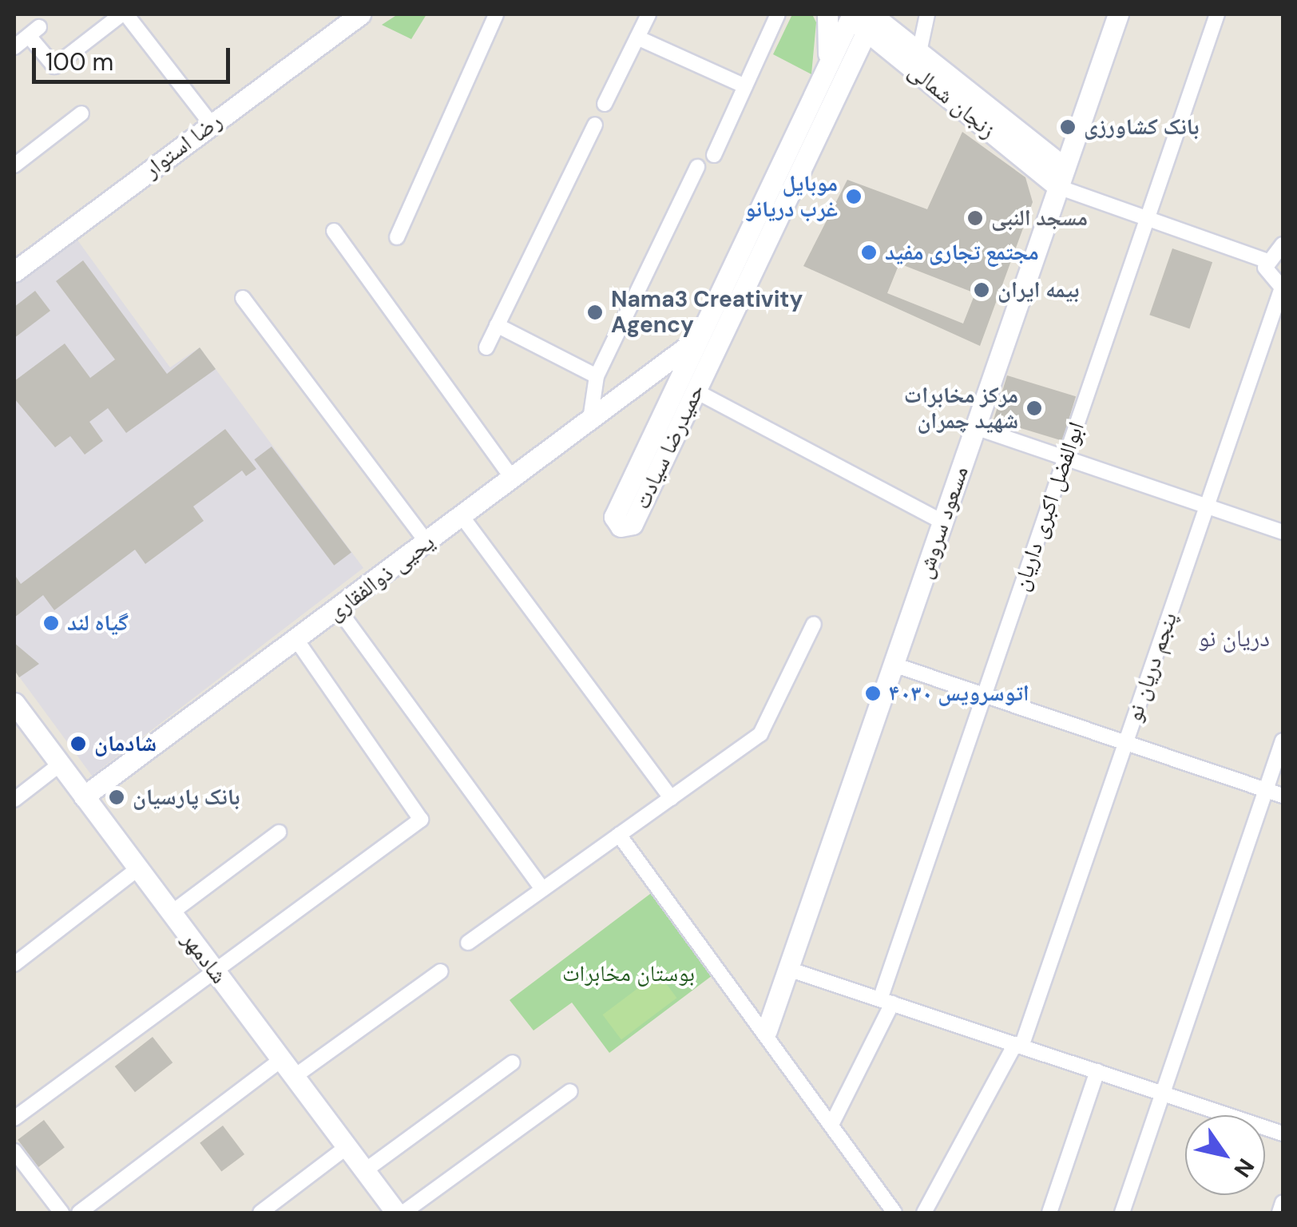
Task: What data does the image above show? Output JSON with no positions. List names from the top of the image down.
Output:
{
  "streets": {
    "street": [
      "زنجان شمالی",
      "رضا استوار",
      "حمیدرضا سیادت",
      "ابوالفضل اکبری داریان",
      "مسعود سروش",
      "یحیی ذوالفقاری",
      "پنجم دریان‌ نو",
      "شادمهر"
    ]
  },
  "crossings": [
    ["زنجان شمالی", "مسعود سروش"],
    ["حمیدرضا سیادت", "یحیی ذوالفقاری"],
    ["یحیی ذوالفقاری", "شادمهر"]
  ],
  "districts": ["دریان نو"],
  "parks": ["بوستان مخابرات"],
  "places": [
    "بانک کشاورزی",
    "موبایل غرب دریانو",
    "مسجد النبی",
    "مجتمع تجاری مفید",
    "بیمه ایران",
    "Nama3 Creativity Agency",
    "مرکز مخابرات شهید چمران",
    "گیاه لند",
    "اتوسرویس ۴۰۳۰",
    "شادمان",
    "بانک پارسیان"
  ],
  "scale_bar": "100 m",
  "north": "bottom right"
}
